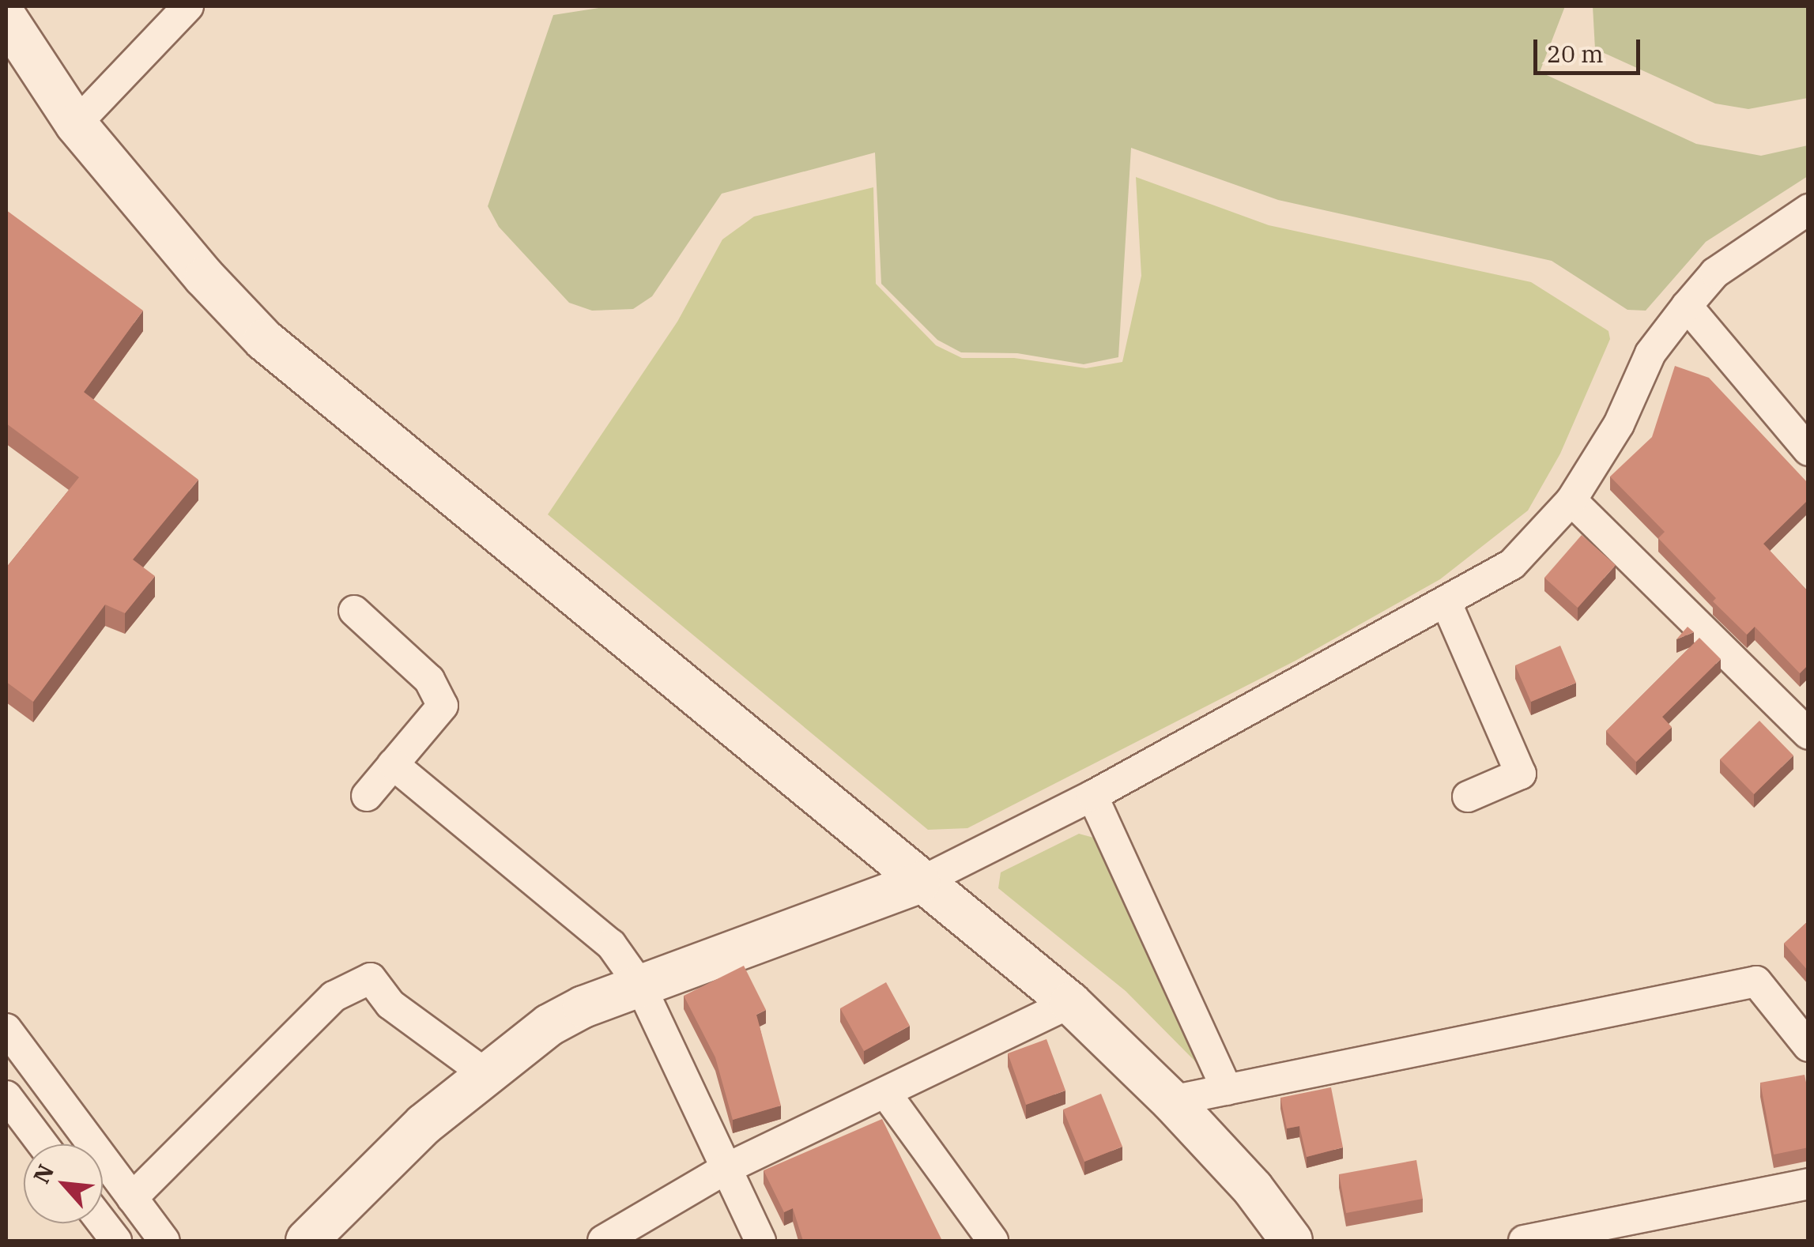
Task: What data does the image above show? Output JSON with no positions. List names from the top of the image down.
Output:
{
  "scale_bar": "20 m",
  "north": "top left"
}
